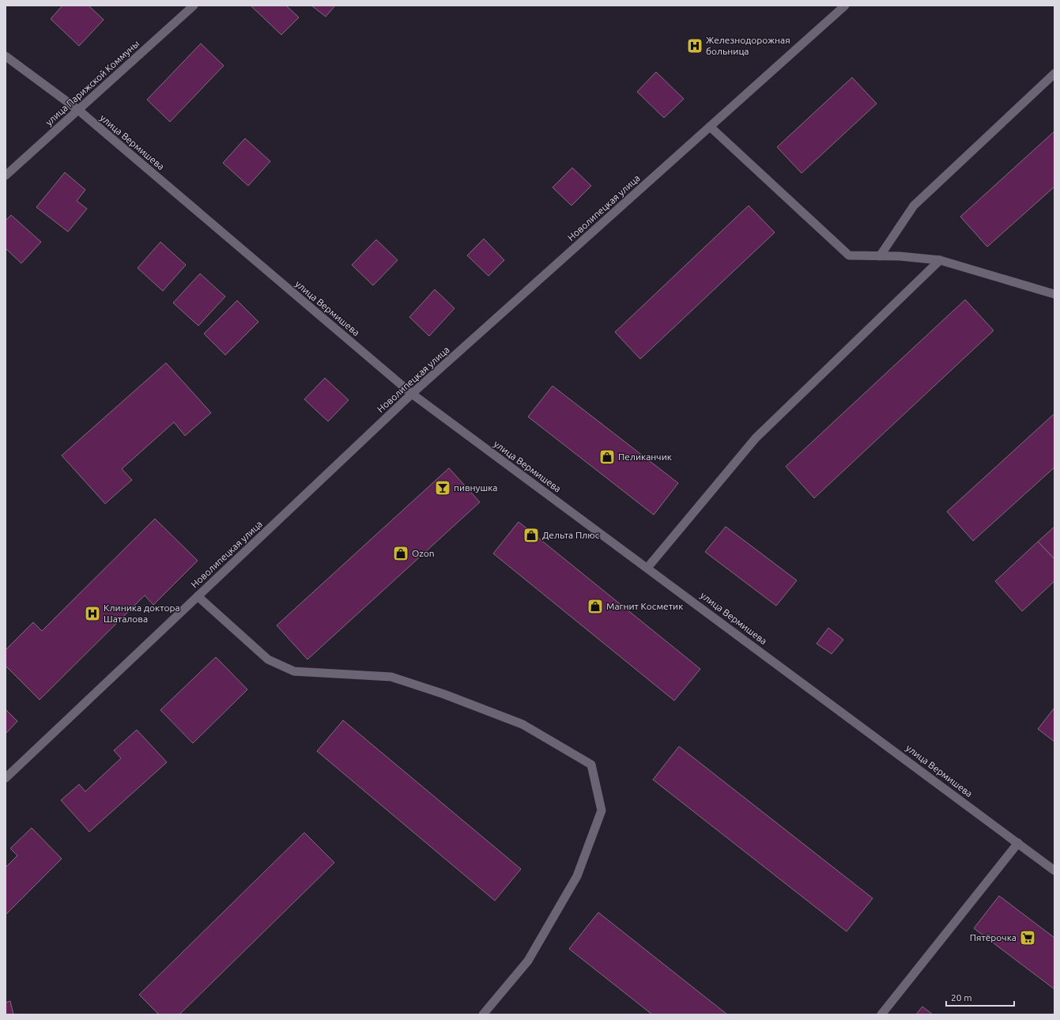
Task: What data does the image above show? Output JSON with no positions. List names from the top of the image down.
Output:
{
  "streets": {
    "street": ["улица Парижской Коммуны", "улица Вермишева", "Новолипецкая улица"]
  },
  "crossings": [
    ["улица Парижской Коммуны", "улица Вермишева"],
    ["улица Вермишева", "Новолипецкая улица"]
  ],
  "places": {
    "hospital": ["Железнодорожная больница", "Клиника доктора Шаталова"],
    "shop": [
      "Пеликанчик",
      "Дельта Плюс",
      "Ozon",
      "Магнит Косметик"
    ],
    "bar": ["пивнушка"],
    "supermarket": ["Пятёрочка"]
  },
  "scale_bar": "20 m"
}
